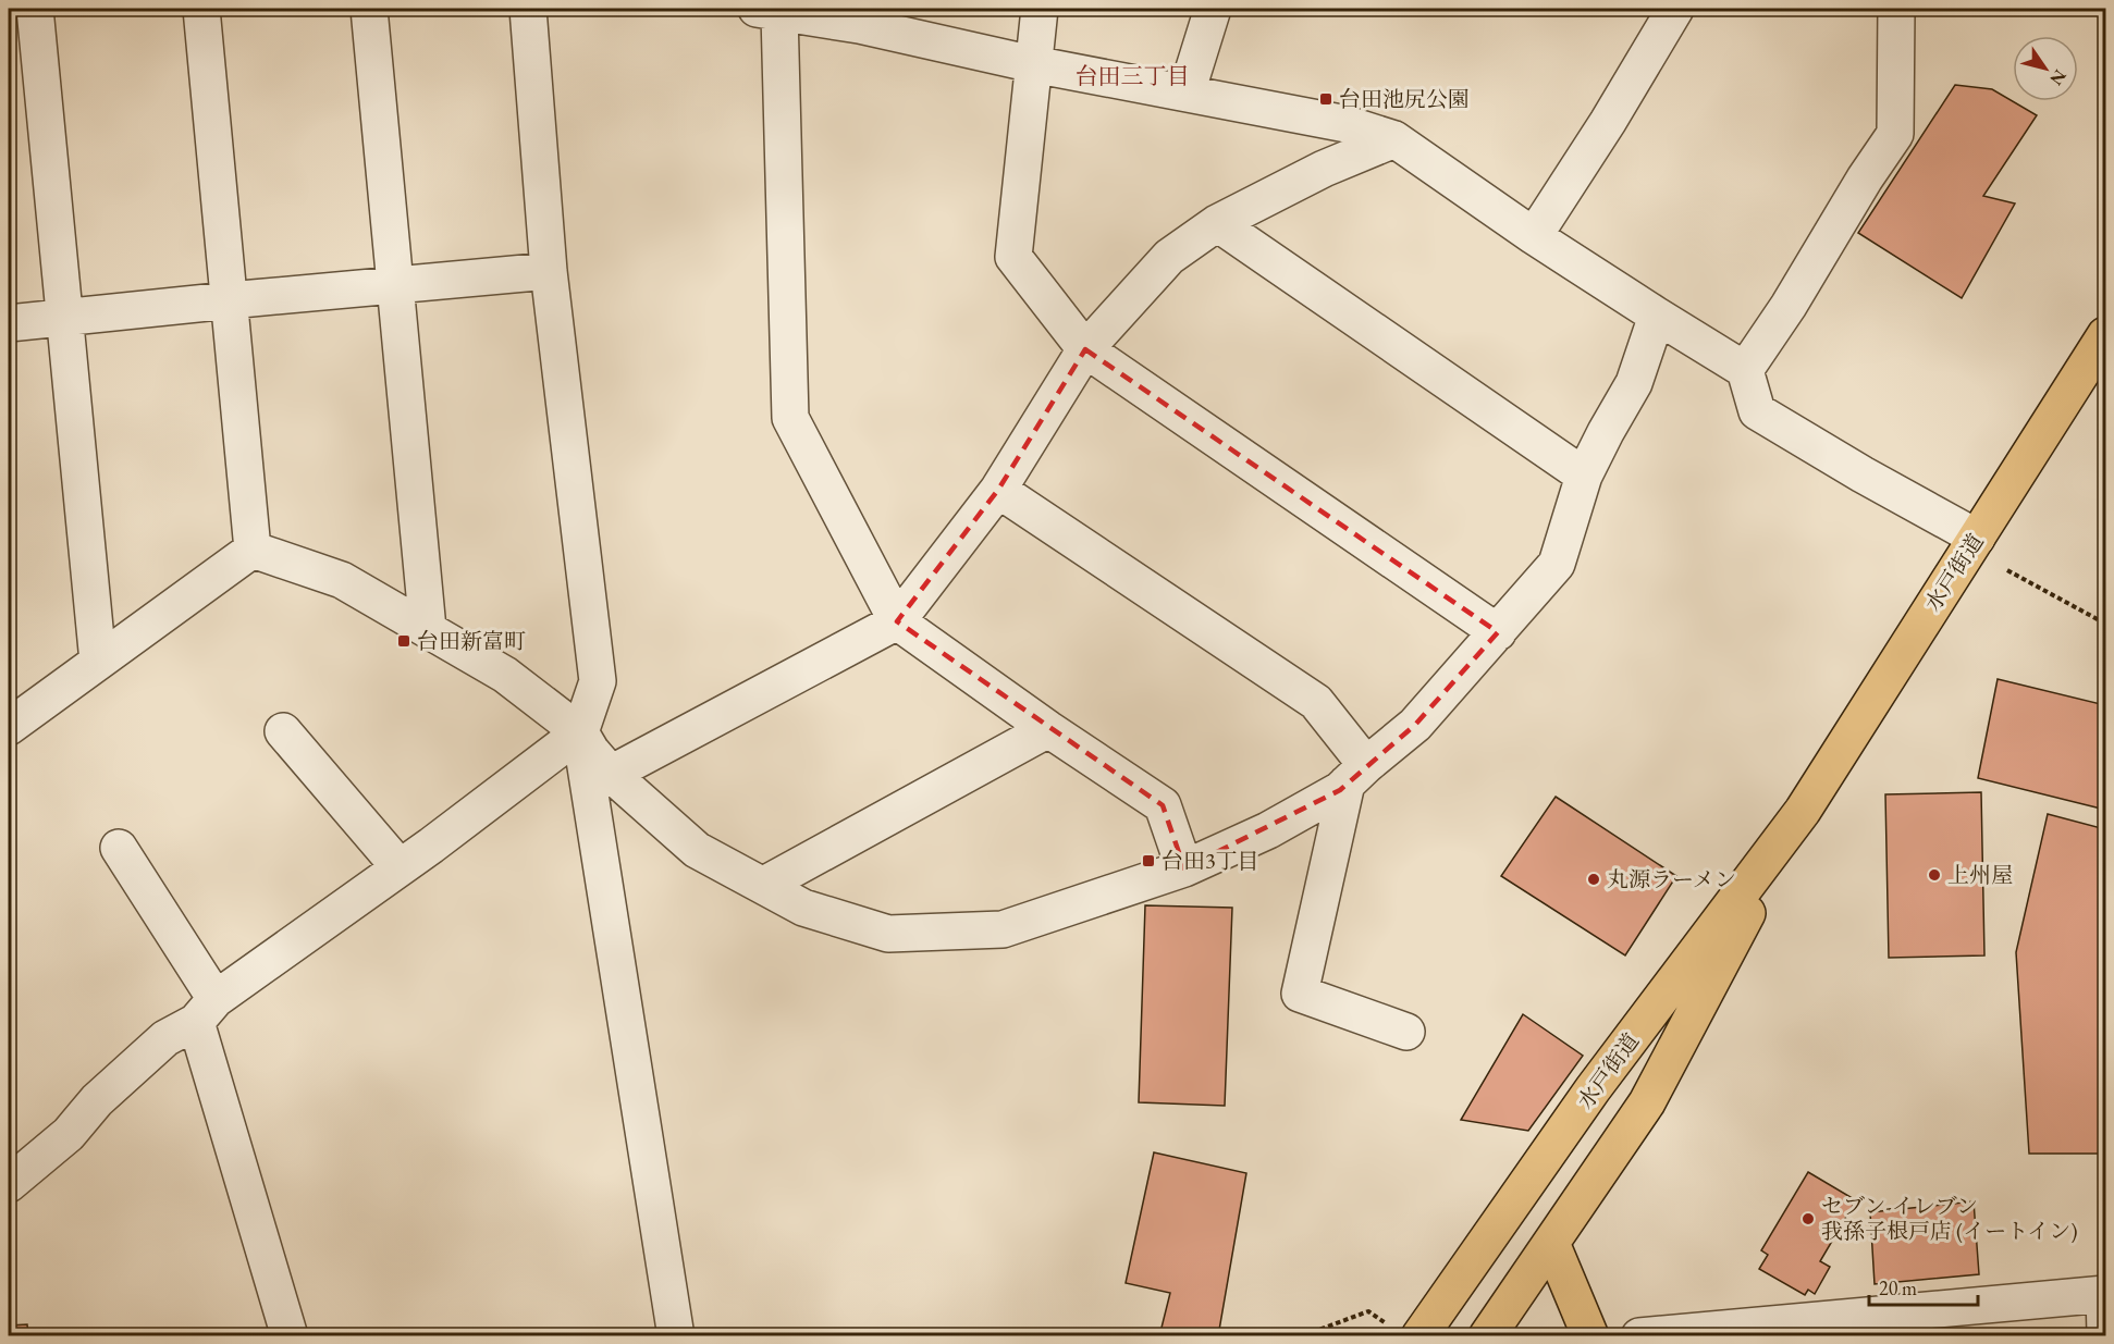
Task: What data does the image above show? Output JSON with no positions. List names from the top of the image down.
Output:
{
  "streets": {
    "highway": ["水戸街道"]
  },
  "districts": ["台田三丁目"],
  "places": {
    "transit": ["台田池尻公園", "台田新富町", "台田3丁目"],
    "other": ["上州屋", "丸源ラーメン", "セブン-イレブン 我孫子根戸店 (イートイン)"]
  },
  "scale_bar": "20 m",
  "north": "bottom right"
}
